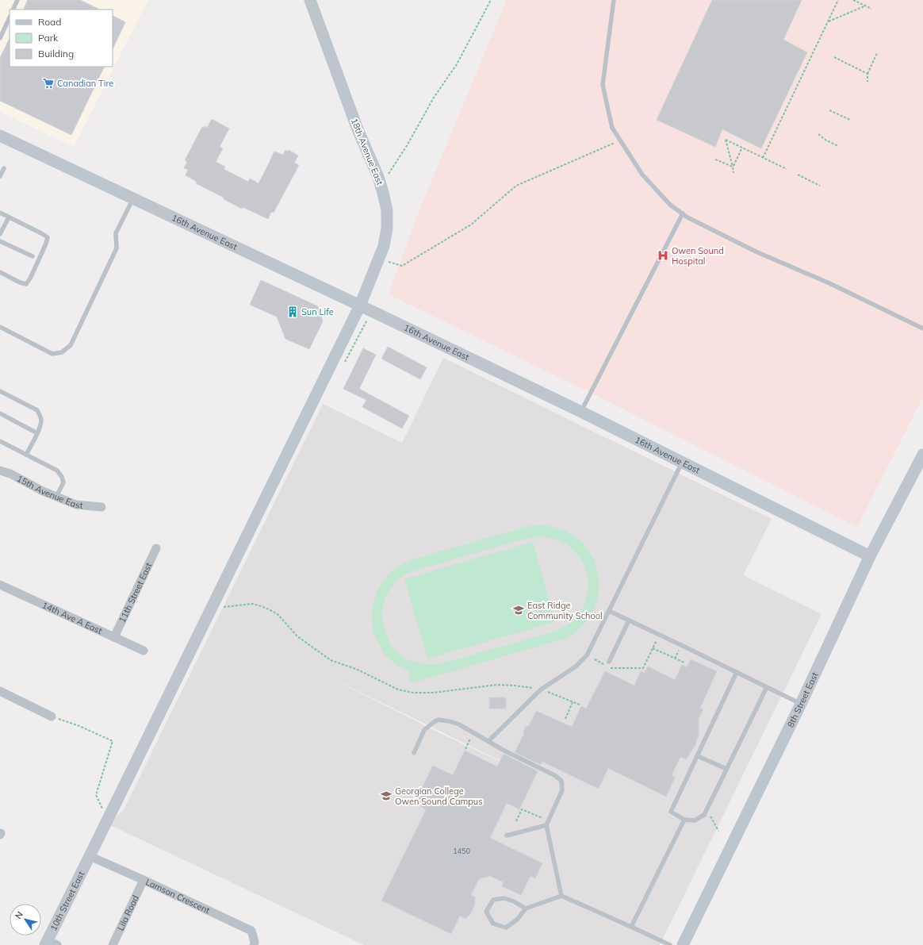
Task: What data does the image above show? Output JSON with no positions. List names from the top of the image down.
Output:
{
  "streets": {
    "street": [
      "18th Avenue East",
      "16th Avenue East",
      "15th Avenue East",
      "11th Street East",
      "14th Ave A East",
      "8th Street East",
      "Lamson Crescent",
      "10th Street East",
      "Lila Road"
    ]
  },
  "crossings": [
    ["18th Avenue East", "16th Avenue East"],
    ["18th Avenue East", "10th Street East"],
    ["16th Avenue East", "8th Street East"],
    ["16th Avenue East", "10th Street East"],
    ["11th Street East", "14th Ave A East"],
    ["Lamson Crescent", "10th Street East"],
    ["Lamson Crescent", "Lila Road"]
  ],
  "places": {
    "supermarket": ["Canadian Tire"],
    "hospital": ["Owen Sound Hospital"],
    "building": ["Sun Life"],
    "school or university": ["East Ridge Community School", "Georgian College Owen Sound Campus"]
  },
  "house_numbers": ["1450"],
  "legend": ["Road", "Park", "Building"],
  "north": "top left"
}
